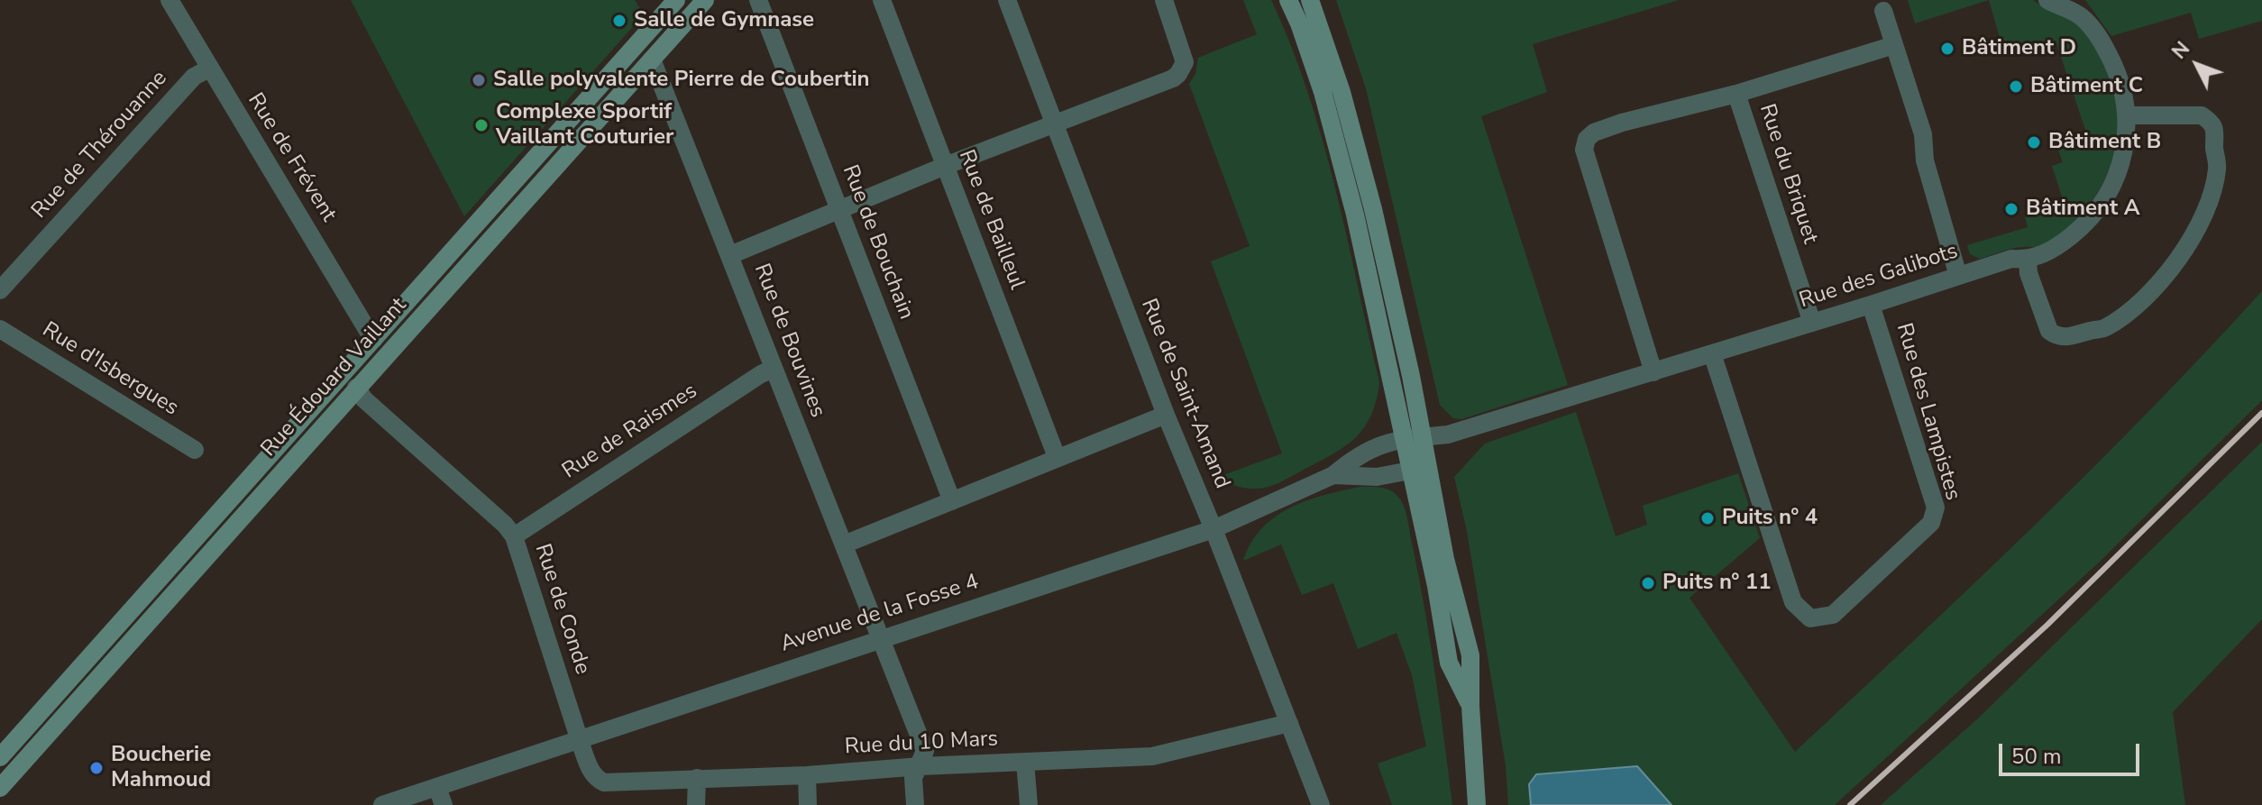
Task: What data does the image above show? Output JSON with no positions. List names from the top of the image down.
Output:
{
  "streets": {
    "main road": ["Rue Édouard Vaillant"],
    "street": [
      "Rue de Thérouanne",
      "Rue de Frévent",
      "Rue du Briquet",
      "Rue de Bailleul",
      "Rue de Bouchain",
      "Rue des Galibots",
      "Rue de Bouvines",
      "Rue d'Isbergues",
      "Rue de Saint-Amand",
      "Rue des Lampistes",
      "Rue de Raismes",
      "Rue de Conde",
      "Avenue de la Fosse 4",
      "Rue du 10 Mars"
    ]
  },
  "crossings": [
    ["Rue de Thérouanne", "Rue de Frévent"],
    ["Rue de Frévent", "Rue Édouard Vaillant"],
    ["Rue du Briquet", "Rue des Galibots"],
    ["Rue des Galibots", "Rue des Lampistes"],
    ["Rue des Galibots", "Avenue de la Fosse 4"],
    ["Rue de Bouvines", "Rue Édouard Vaillant"],
    ["Rue de Bouvines", "Rue de Raismes"],
    ["Rue de Bouvines", "Avenue de la Fosse 4"],
    ["Rue de Bouvines", "Rue du 10 Mars"],
    ["Rue Édouard Vaillant", "Rue de Conde"],
    ["Rue de Saint-Amand", "Avenue de la Fosse 4"],
    ["Rue de Saint-Amand", "Rue du 10 Mars"],
    ["Rue de Raismes", "Rue de Conde"],
    ["Rue de Conde", "Avenue de la Fosse 4"],
    ["Rue de Conde", "Rue du 10 Mars"],
    ["Avenue de la Fosse 4", "Rue du 10 Mars"]
  ],
  "places": [
    "Salle de Gymnase",
    "Bâtiment D",
    "Salle polyvalente Pierre de Coubertin",
    "Bâtiment C",
    "Complexe Sportif Vaillant Couturier",
    "Bâtiment B",
    "Bâtiment A",
    "Puits n° 4",
    "Puits n° 11",
    "Boucherie Mahmoud"
  ],
  "scale_bar": "50 m",
  "north": "top left"
}
